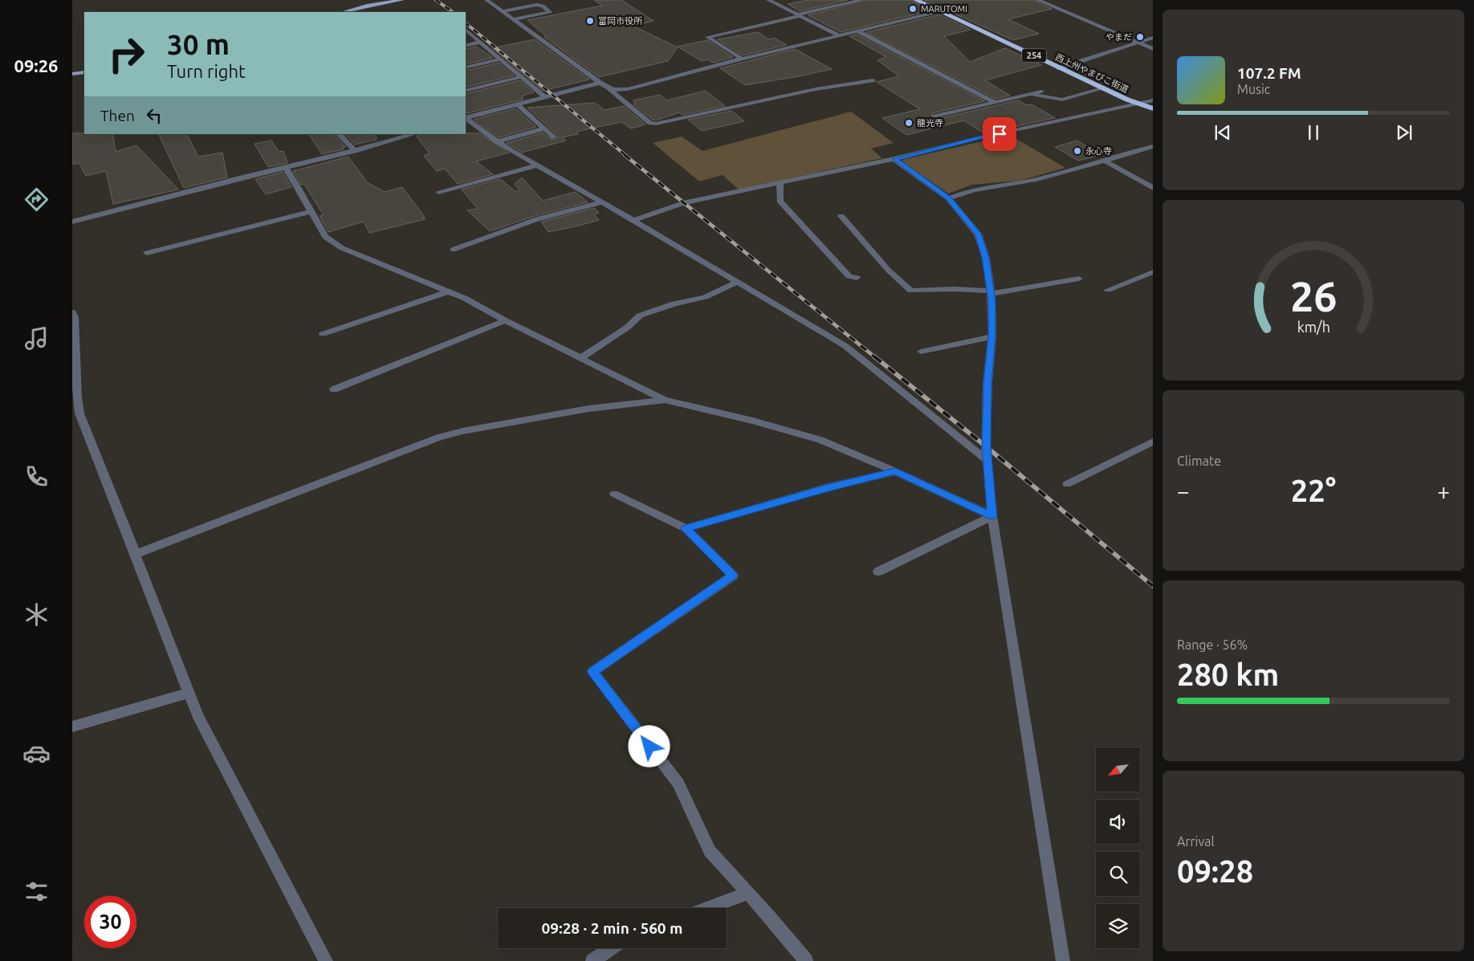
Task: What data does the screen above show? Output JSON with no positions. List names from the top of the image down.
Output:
{
  "streets": {
    "highway": ["254", "西上州やまびこ街道"]
  },
  "places": [
    "MARUTOMI",
    "富岡市役所",
    "やまだ",
    "龍光寺",
    "永心寺"
  ],
  "north": "bottom left",
  "page": {
    "tabs": "09:26",
    "turn": ["30 m", "Turn right"],
    "song": ["107.2 FM", "Music"],
    "then": "Then",
    "tile": [
      "Climate",
      ["Range · 56%", "280 km"],
      ["Arrival", "09:28"]
    ],
    "heat": ["−", "22°", "+"],
    "limit": "30",
    "trip": "09:28 · 2 min · 560 m",
    "gauge": ["26", "km/h"]
  }
}
